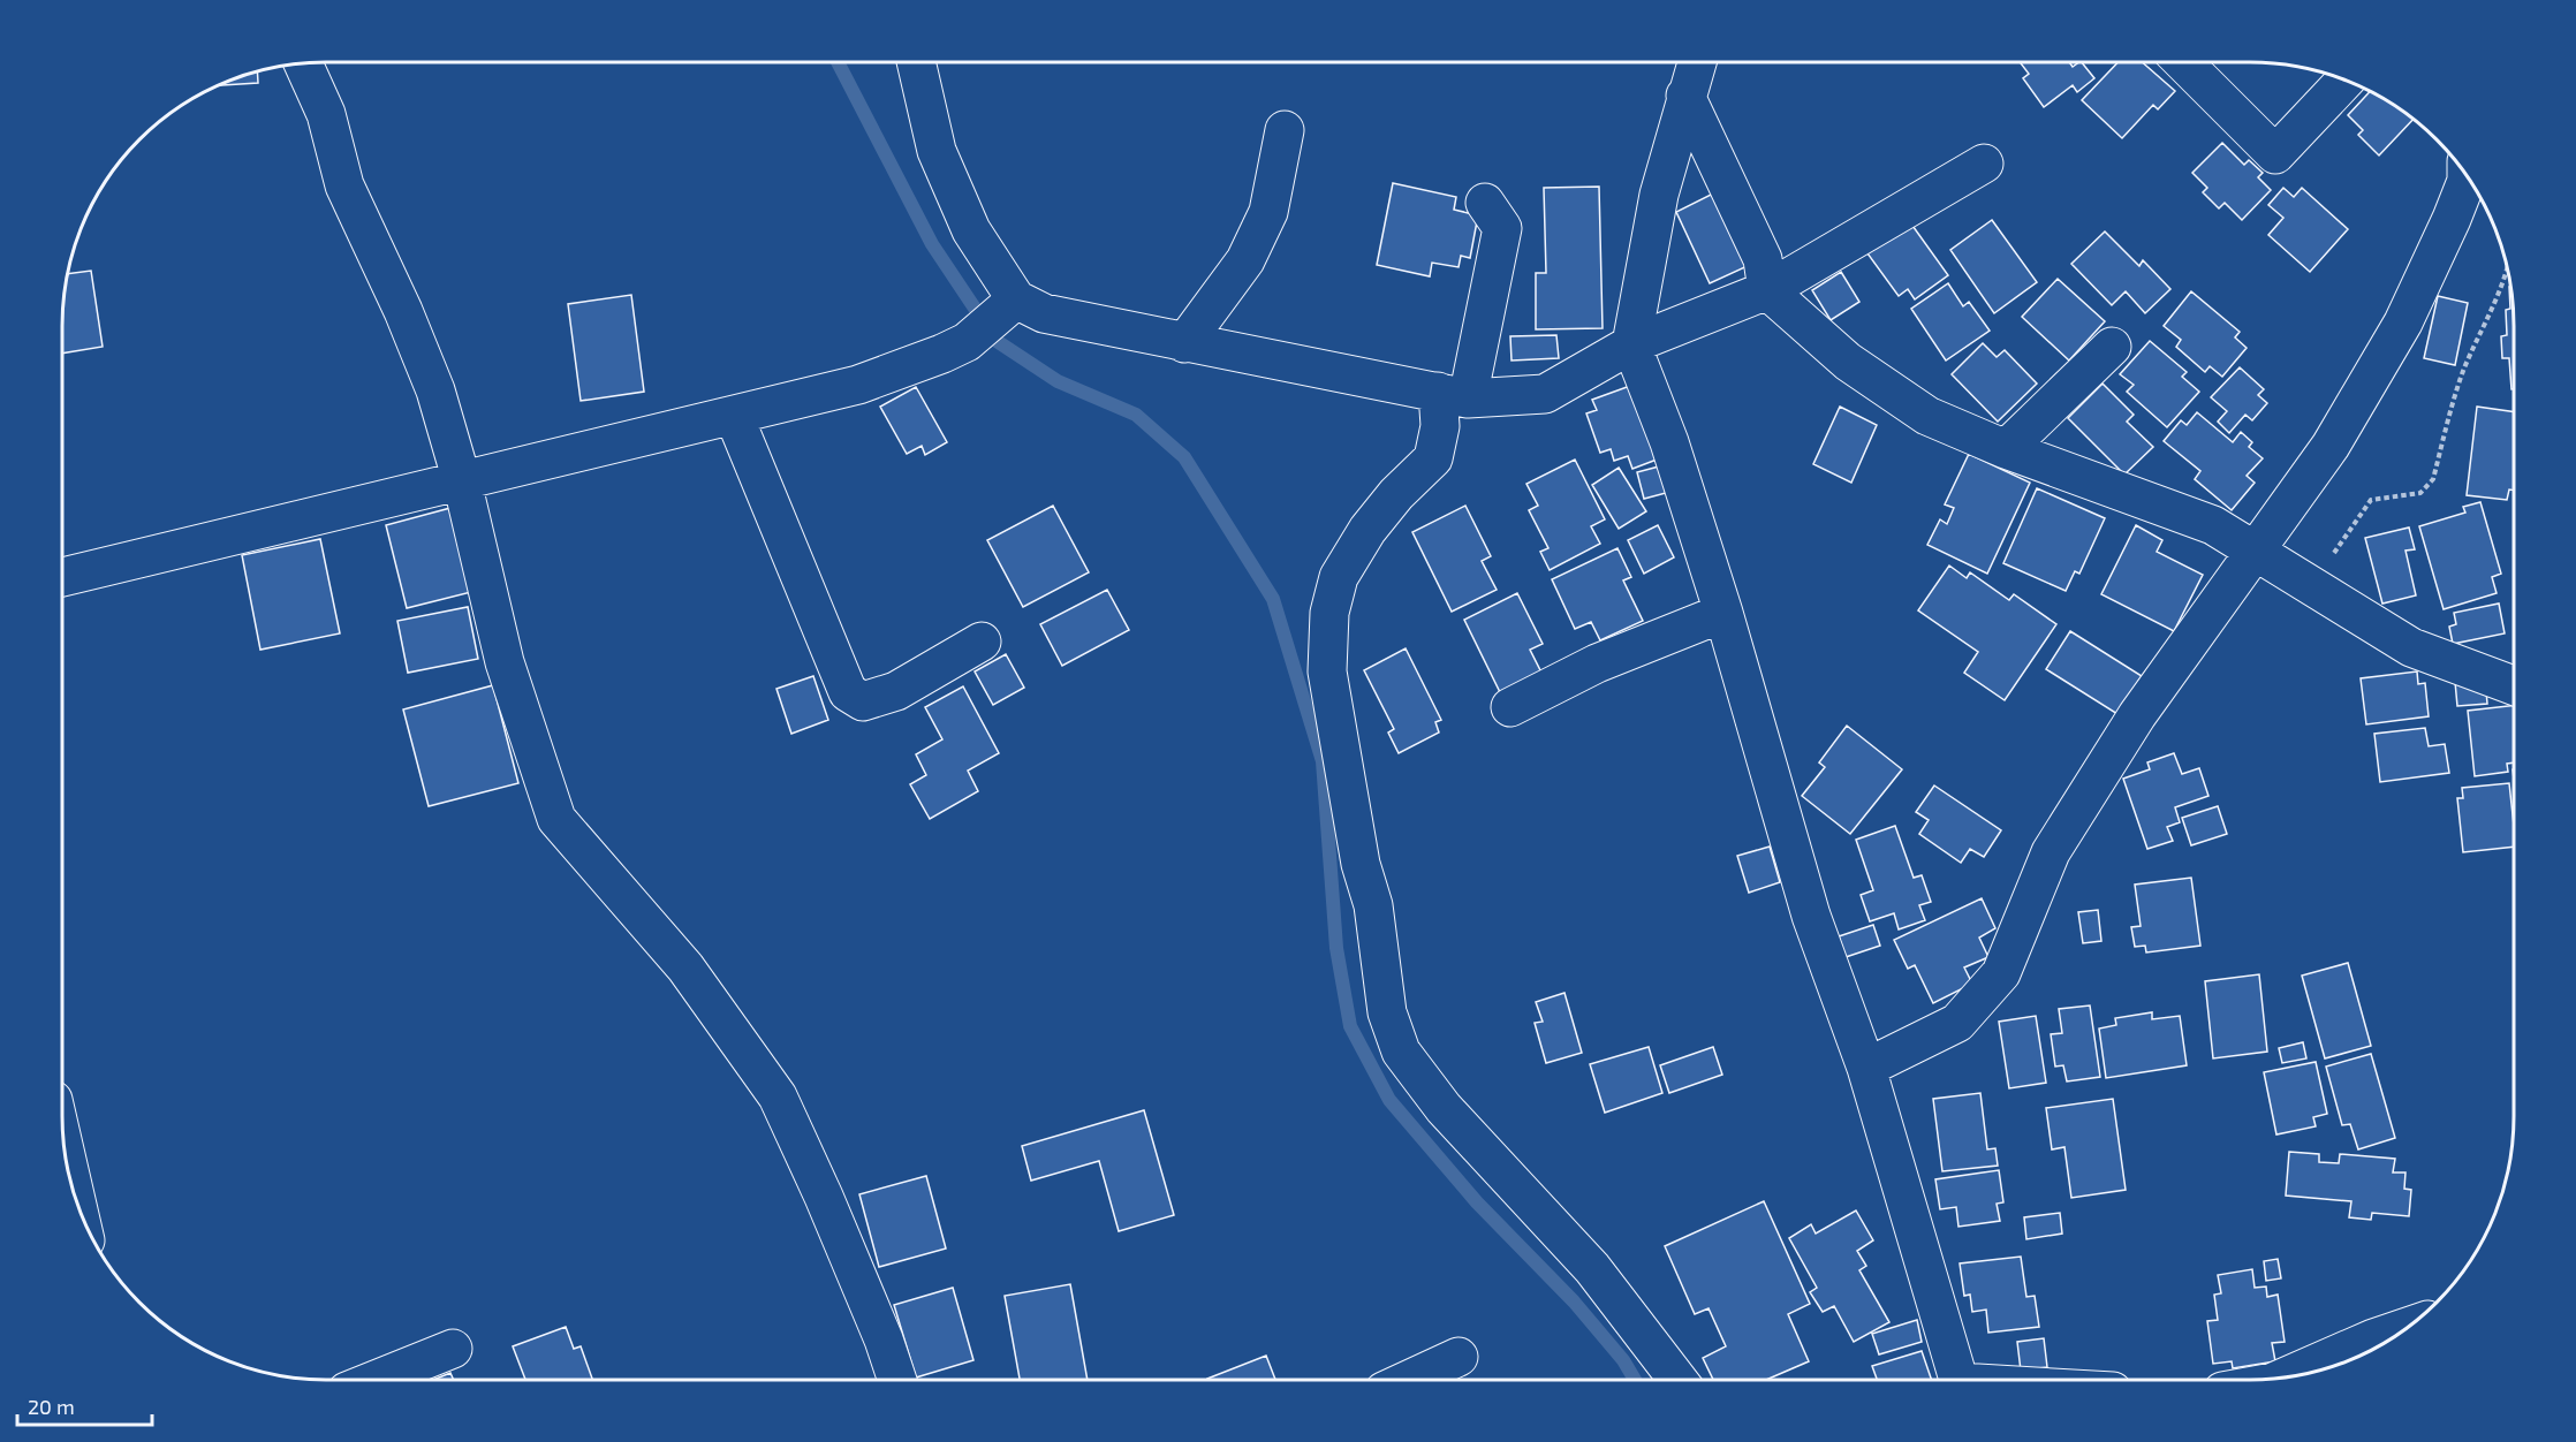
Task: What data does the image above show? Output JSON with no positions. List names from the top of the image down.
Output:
{
  "scale_bar": "20 m"
}
